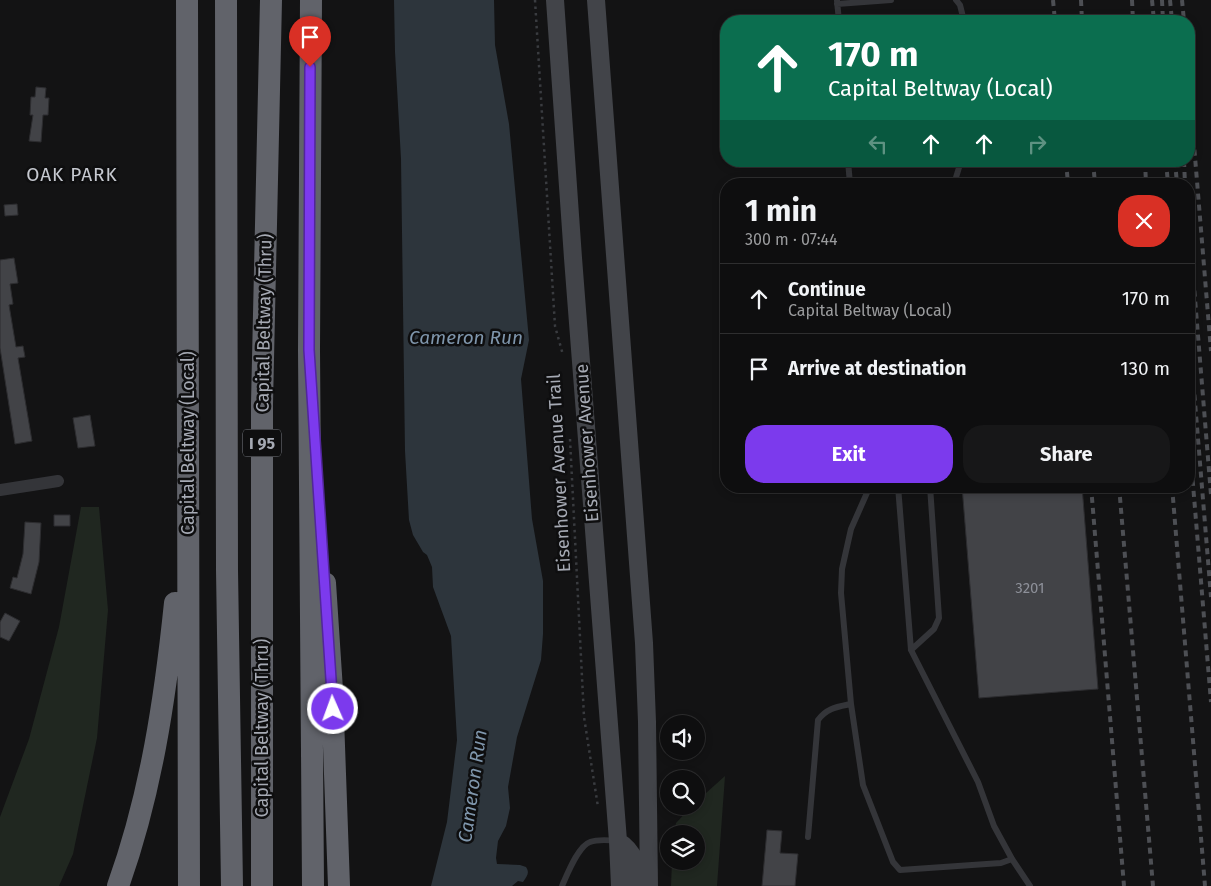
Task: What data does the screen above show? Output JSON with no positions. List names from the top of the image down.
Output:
{
  "streets": {
    "highway": ["Capital Beltway (Thru)", "Capital Beltway (Local)", "I 95"],
    "main road": ["Eisenhower Avenue"],
    "path": ["Eisenhower Avenue Trail"]
  },
  "districts": ["OAK PARK"],
  "water": ["Cameron Run"],
  "house_numbers": ["3201"],
  "page": {
    "turn": ["170 m", "Capital Beltway (Local)"],
    "heading": ["1 min", "300 m · 07:44"],
    "list": [
      {
        "name": "Continue",
        "note": "Capital Beltway (Local)",
        "value": "170 m"
      },
      {
        "name": "Arrive at destination",
        "value": "130 m"
      }
    ],
    "buttons": ["Exit", "Share"]
  }
}
